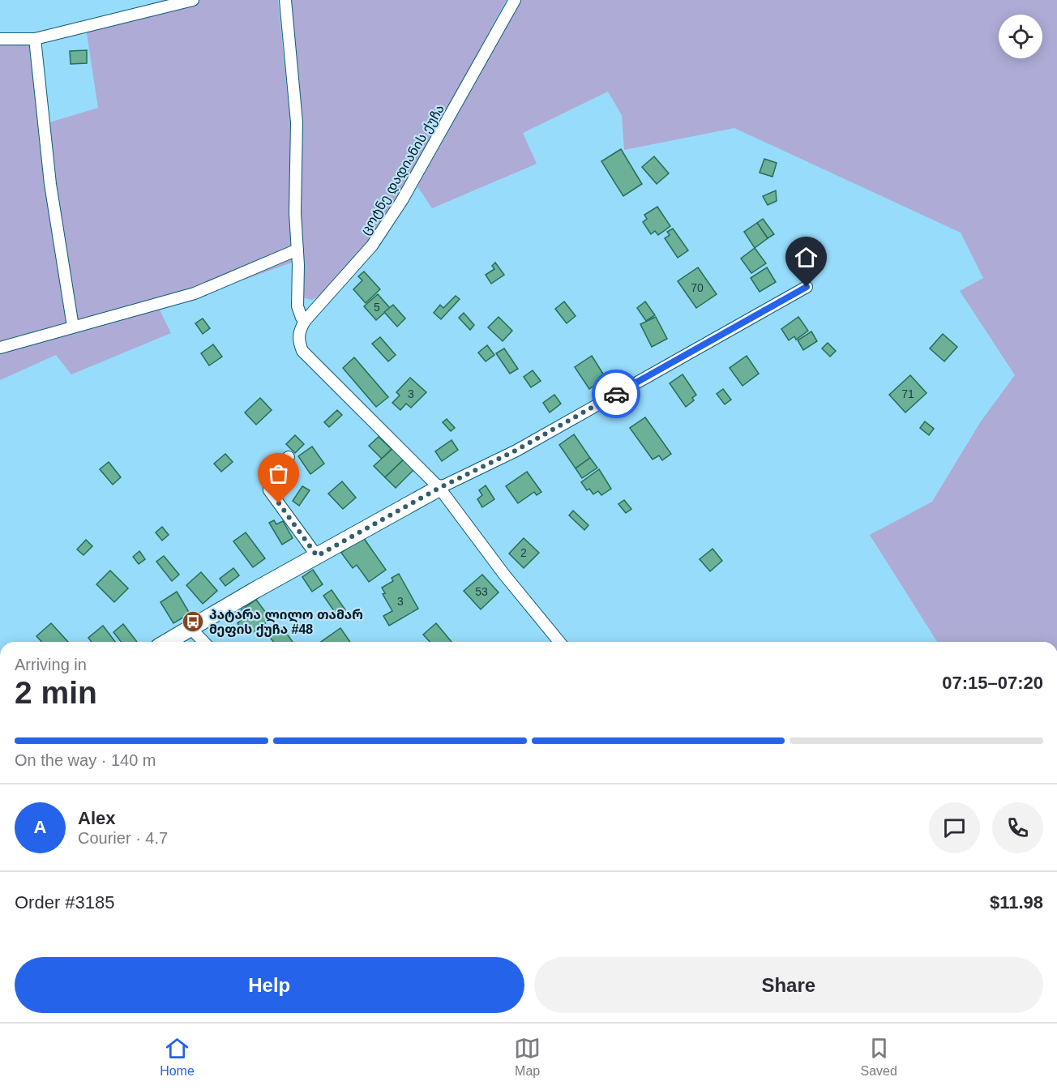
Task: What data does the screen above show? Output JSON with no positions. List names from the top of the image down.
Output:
{
  "streets": {
    "street": ["ცოტნე დადიანის ქუჩა"]
  },
  "places": {
    "bus stop": ["პატარა ლილო თამარ მეფის ქუჩა #48"]
  },
  "house_numbers": [
    "70",
    "5",
    "3",
    "71",
    "2",
    "53",
    "3"
  ],
  "page": {
    "heading": ["2 min", "Arriving in", "07:15–07:20"],
    "panel": [
      "Alex",
      "Courier · 4.7",
      "Order #3185",
      "$11.98"
    ],
    "bar": "On the way · 140 m",
    "round": "A",
    "buttons": ["Help", "Share"],
    "tabs": ["Home", "Map", "Saved"]
  }
}
